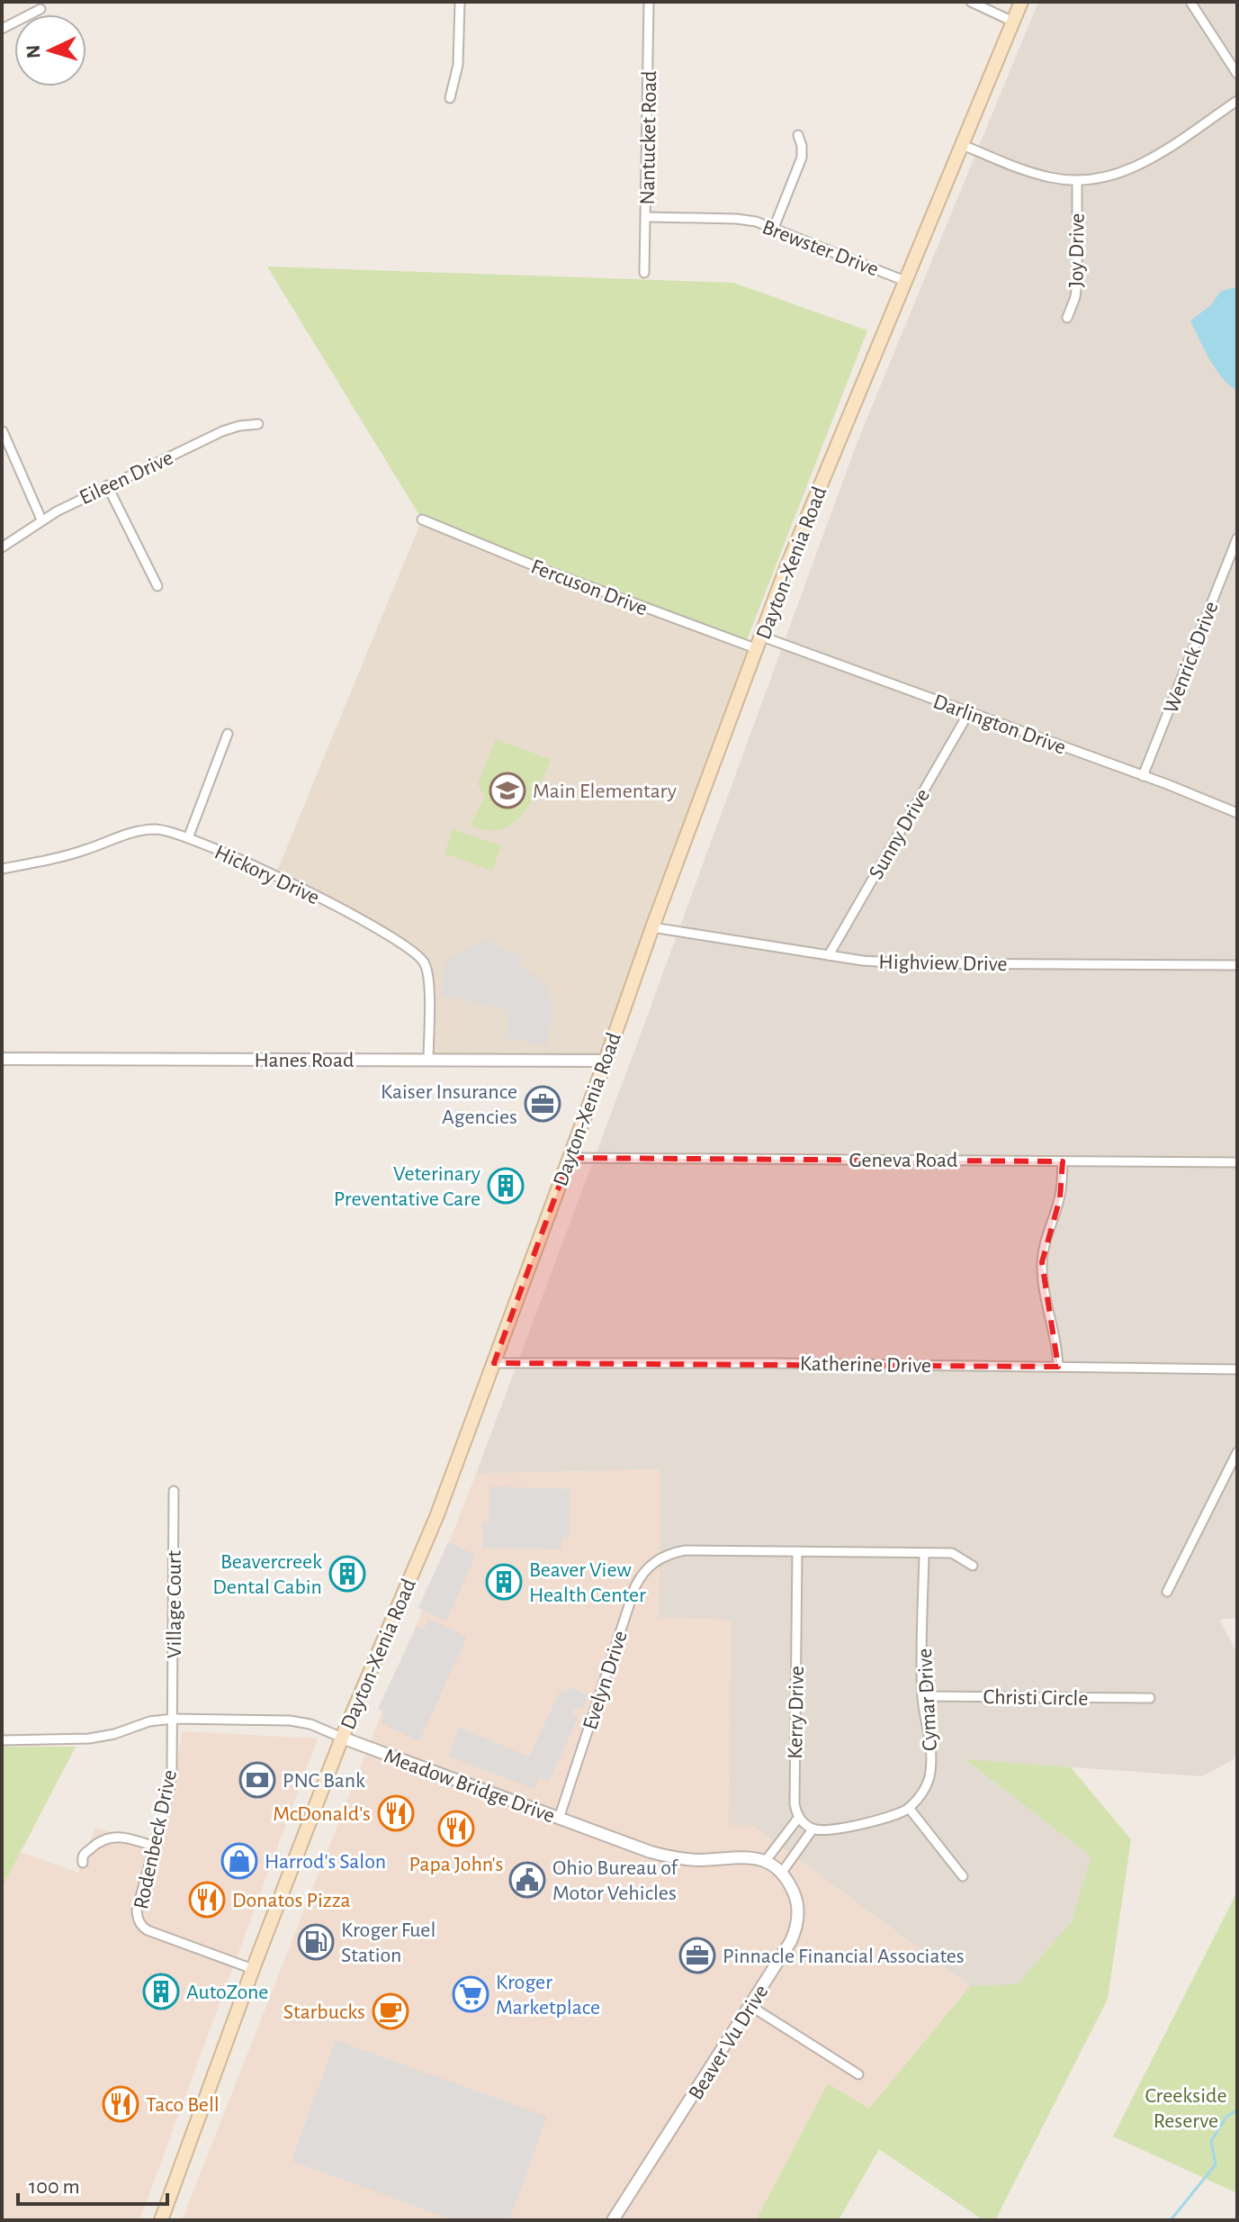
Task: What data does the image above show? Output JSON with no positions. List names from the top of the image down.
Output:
{
  "streets": {
    "main road": ["Dayton-Xenia Road"],
    "street": [
      "Nantucket Road",
      "Brewster Drive",
      "Joy Drive",
      "Eileen Drive",
      "Fercuson Drive",
      "Wenrick Drive",
      "Darlington Drive",
      "Sunny Drive",
      "Hickory Drive",
      "Highview Drive",
      "Hanes Road",
      "Geneva Road",
      "Katherine Drive",
      "Village Court",
      "Evelyn Drive",
      "Christi Circle",
      "Cymar Drive",
      "Kerry Drive",
      "Meadow Bridge Drive",
      "Rodenbeck Drive",
      "Beaver Vu Drive"
    ]
  },
  "crossings": [
    ["Nantucket Road", "Brewster Drive"],
    ["Brewster Drive", "Dayton-Xenia Road"],
    ["Dayton-Xenia Road", "Fercuson Drive"],
    ["Dayton-Xenia Road", "Darlington Drive"],
    ["Dayton-Xenia Road", "Highview Drive"],
    ["Dayton-Xenia Road", "Hanes Road"],
    ["Dayton-Xenia Road", "Geneva Road"],
    ["Dayton-Xenia Road", "Katherine Drive"],
    ["Dayton-Xenia Road", "Meadow Bridge Drive"],
    ["Dayton-Xenia Road", "Rodenbeck Drive"],
    ["Fercuson Drive", "Darlington Drive"],
    ["Wenrick Drive", "Darlington Drive"],
    ["Darlington Drive", "Sunny Drive"],
    ["Sunny Drive", "Highview Drive"],
    ["Hickory Drive", "Hanes Road"],
    ["Village Court", "Meadow Bridge Drive"],
    ["Village Court", "Rodenbeck Drive"],
    ["Evelyn Drive", "Cymar Drive"],
    ["Evelyn Drive", "Kerry Drive"],
    ["Evelyn Drive", "Meadow Bridge Drive"],
    ["Christi Circle", "Cymar Drive"],
    ["Meadow Bridge Drive", "Rodenbeck Drive"],
    ["Meadow Bridge Drive", "Beaver Vu Drive"]
  ],
  "parks": ["Creekside Reserve"],
  "places": {
    "school or university": ["Main Elementary"],
    "office": ["Kaiser Insurance Agencies", "Pinnacle Financial Associates"],
    "building": [
      "Veterinary Preventative Care",
      "Beavercreek Dental Cabin",
      "Beaver View Health Center",
      "AutoZone"
    ],
    "bank": ["PNC Bank"],
    "restaurant": [
      "McDonald's",
      "Papa John's",
      "Donatos Pizza",
      "Taco Bell"
    ],
    "shop": ["Harrod's Salon"],
    "public building": ["Ohio Bureau of Motor Vehicles"],
    "fuel station": ["Kroger Fuel Station"],
    "supermarket": ["Kroger Marketplace"],
    "cafe": ["Starbucks"]
  },
  "scale_bar": "100 m",
  "north": "left"
}
